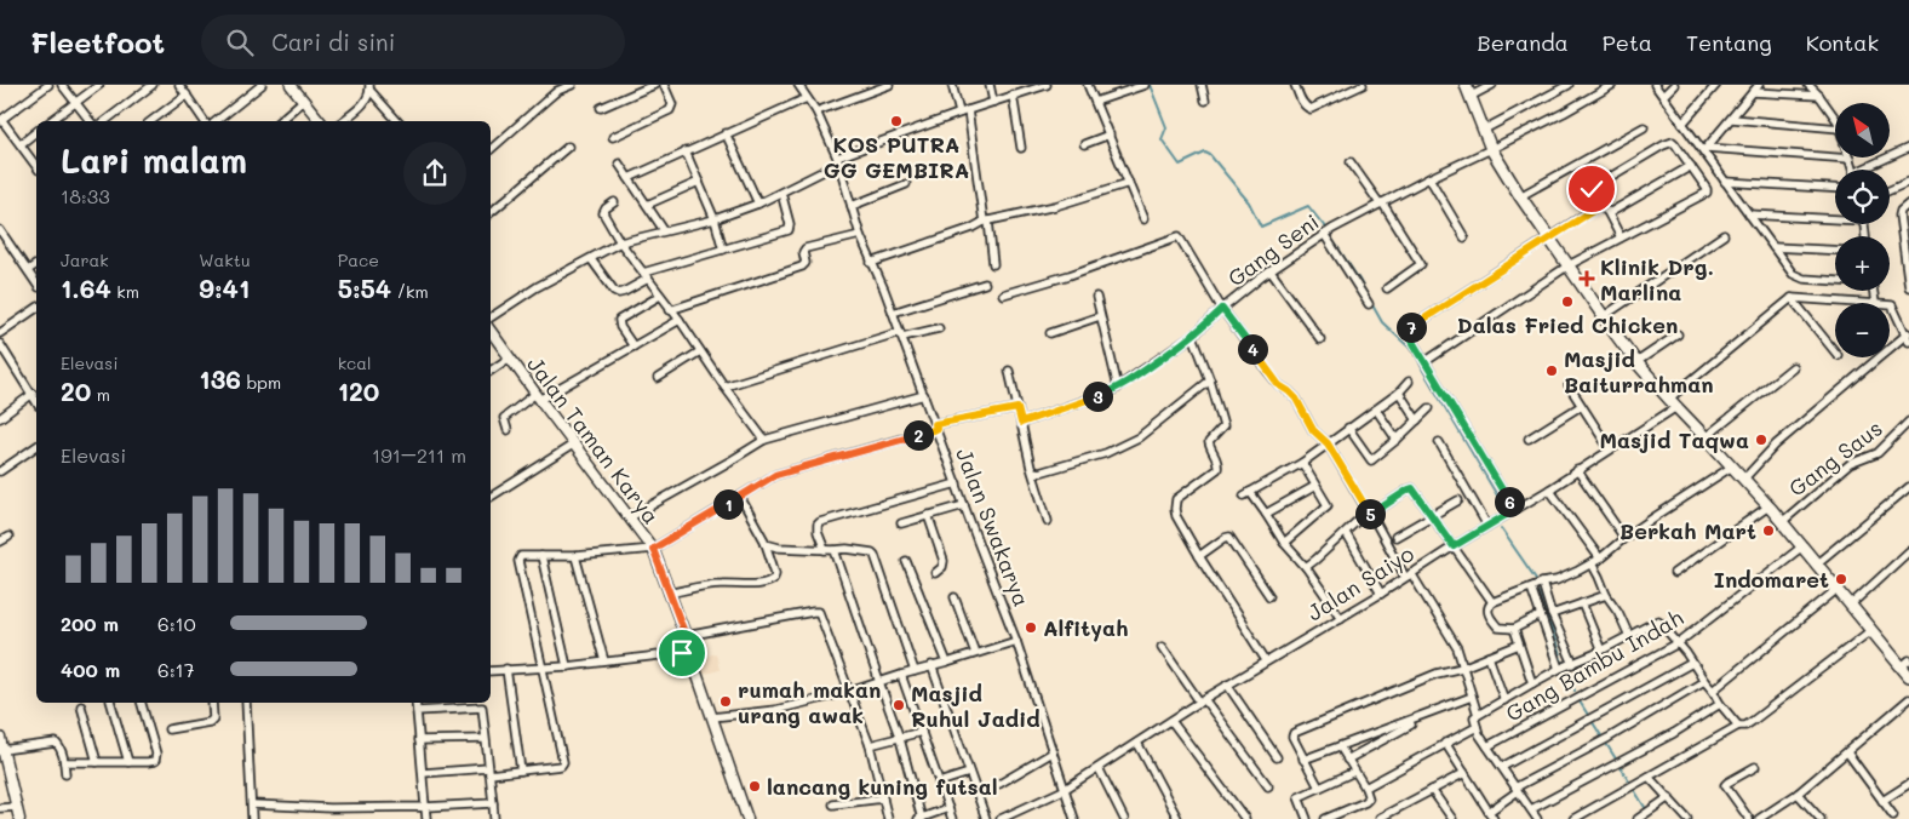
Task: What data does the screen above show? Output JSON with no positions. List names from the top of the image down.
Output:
{
  "streets": {
    "street": [
      "Gang Seni",
      "Jalan Taman Karya",
      "Gang Saus",
      "Jalan Swakarya",
      "Jalan Saiyo",
      "Gang Bambu Indah"
    ]
  },
  "crossings": [
    ["Jalan Swakarya", "Jalan Saiyo"]
  ],
  "places": {
    "other": [
      "KOS PUTRA GG GEMBIRA",
      "Dalas Fried Chicken",
      "Masjid Baiturrahman",
      "Masjid Taqwa",
      "Berkah Mart",
      "Indomaret",
      "Alfityah",
      "rumah makan urang awak",
      "Masjid Ruhul Jadid",
      "lancang kuning futsal"
    ],
    "health": ["Klinik Drg. Marlina"]
  },
  "north": "top left",
  "page": {
    "header": "Fleetfoot",
    "search": "Cari di sini",
    "nav": [
      "Beranda",
      "Peta",
      "Tentang",
      "Kontak"
    ],
    "map_buttons": ["+", "−"],
    "heading": ["Lari malam", "18:33"],
    "stats": [
      ["Jarak", "1.64 km"],
      ["Waktu", "9:41"],
      ["Pace", "5:54 /km"],
      ["Elevasi", "20 m"],
      ["136 bpm"],
      ["kcal", "120"]
    ],
    "pins": [
      "7",
      "4",
      "3",
      "2",
      "6",
      "1",
      "5"
    ],
    "chart": ["Elevasi", "191–211 m"],
    "list": [
      {
        "name": "200 m",
        "note": "6:10"
      },
      {
        "name": "400 m",
        "note": "6:17"
      }
    ]
  }
}
